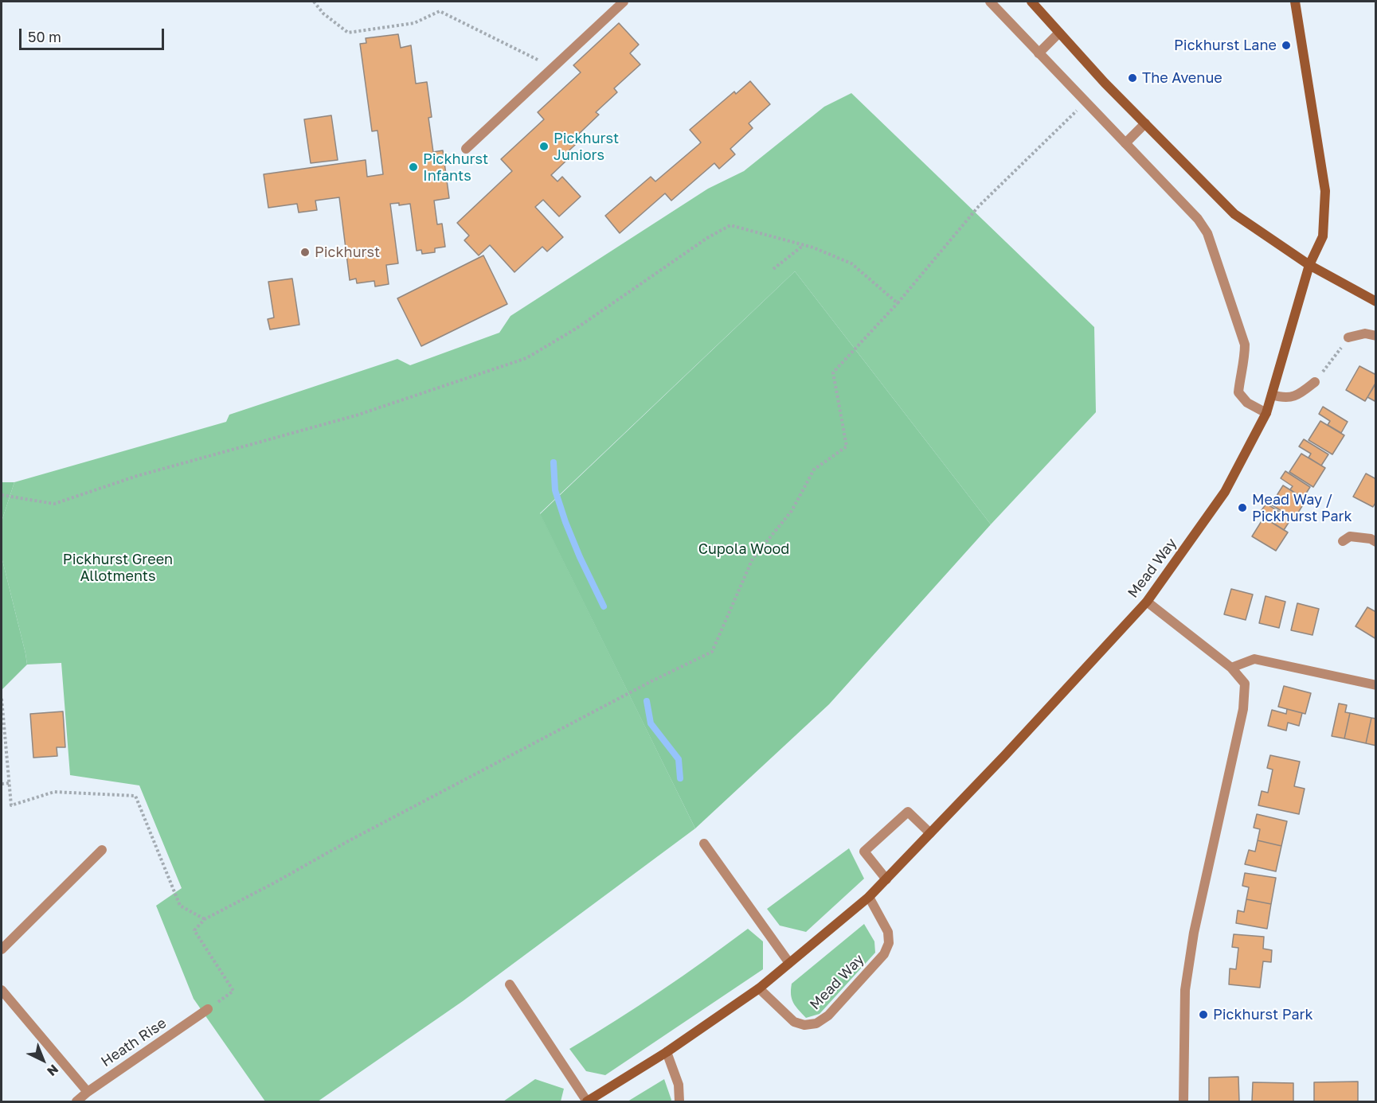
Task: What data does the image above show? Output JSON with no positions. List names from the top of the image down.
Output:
{
  "streets": {
    "street": ["Mead Way", "Heath Rise"]
  },
  "parks": ["Cupola Wood", "Pickhurst Green Allotments"],
  "places": [
    "Pickhurst Lane",
    "The Avenue",
    "Pickhurst Juniors",
    "Pickhurst Infants",
    "Pickhurst",
    "Mead Way / Pickhurst Park",
    "Pickhurst Park"
  ],
  "scale_bar": "50 m",
  "north": "bottom right"
}
